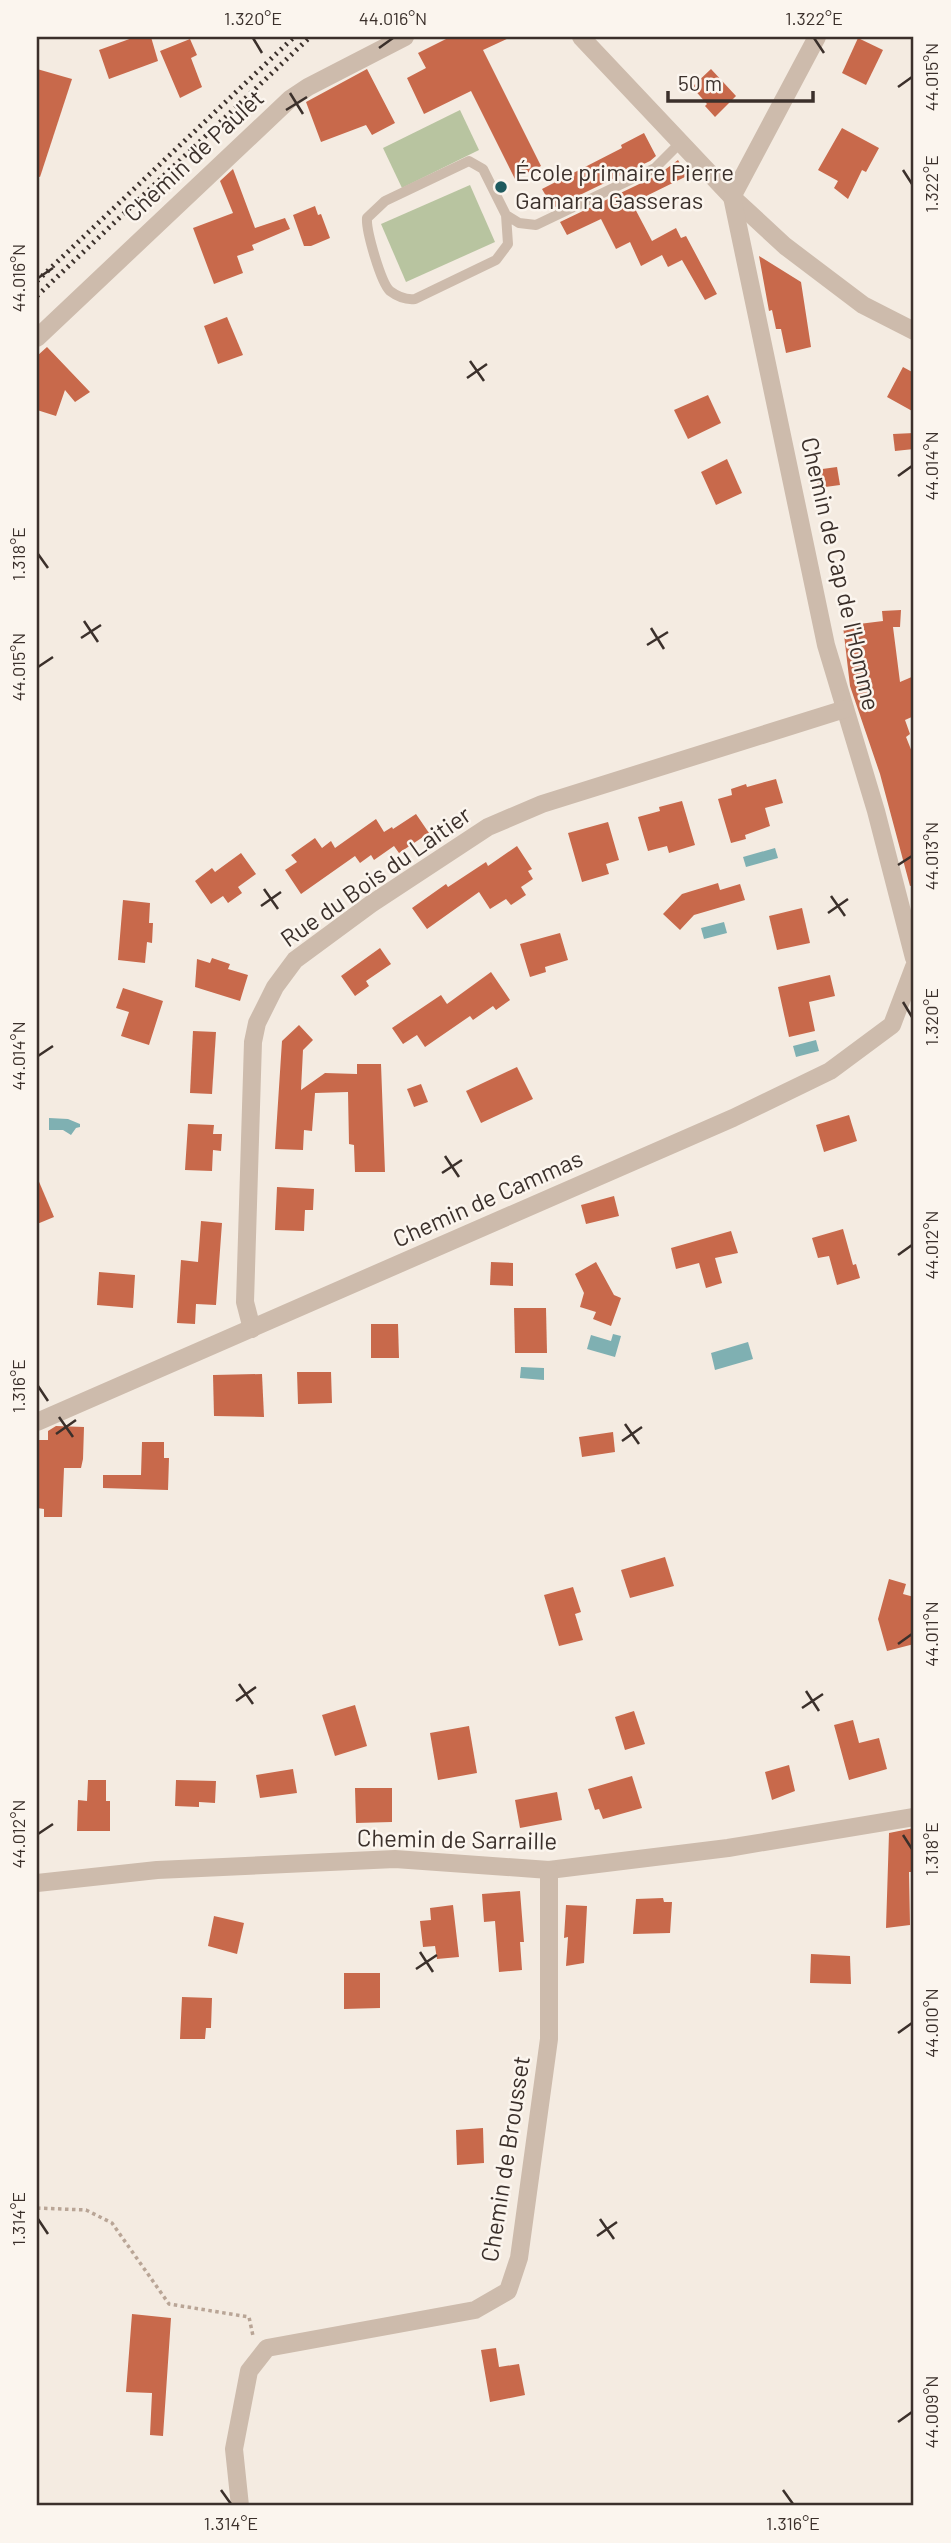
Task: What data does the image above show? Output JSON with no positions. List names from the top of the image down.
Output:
{
  "streets": {
    "street": [
      "Chemin de Paulet",
      "Chemin de Cap de l'Homme",
      "Rue du Bois du Laitier",
      "Chemin de Cammas",
      "Chemin de Sarraille",
      "Chemin de Brousset"
    ]
  },
  "crossings": [
    ["Chemin de Cap de l'Homme", "Rue du Bois du Laitier"],
    ["Rue du Bois du Laitier", "Chemin de Cammas"],
    ["Chemin de Sarraille", "Chemin de Brousset"]
  ],
  "places": ["École primaire Pierre Gamarra Gasseras"],
  "scale_bar": "50 m",
  "coordinates": [
    "1.320°E",
    "44.016°N",
    "1.322°E",
    "44.015°N",
    "44.014°N",
    "1.318°E",
    "44.013°N",
    "44.012°N",
    "1.316°E",
    "44.011°N",
    "44.010°N",
    "1.314°E",
    "44.009°N"
  ]
}
